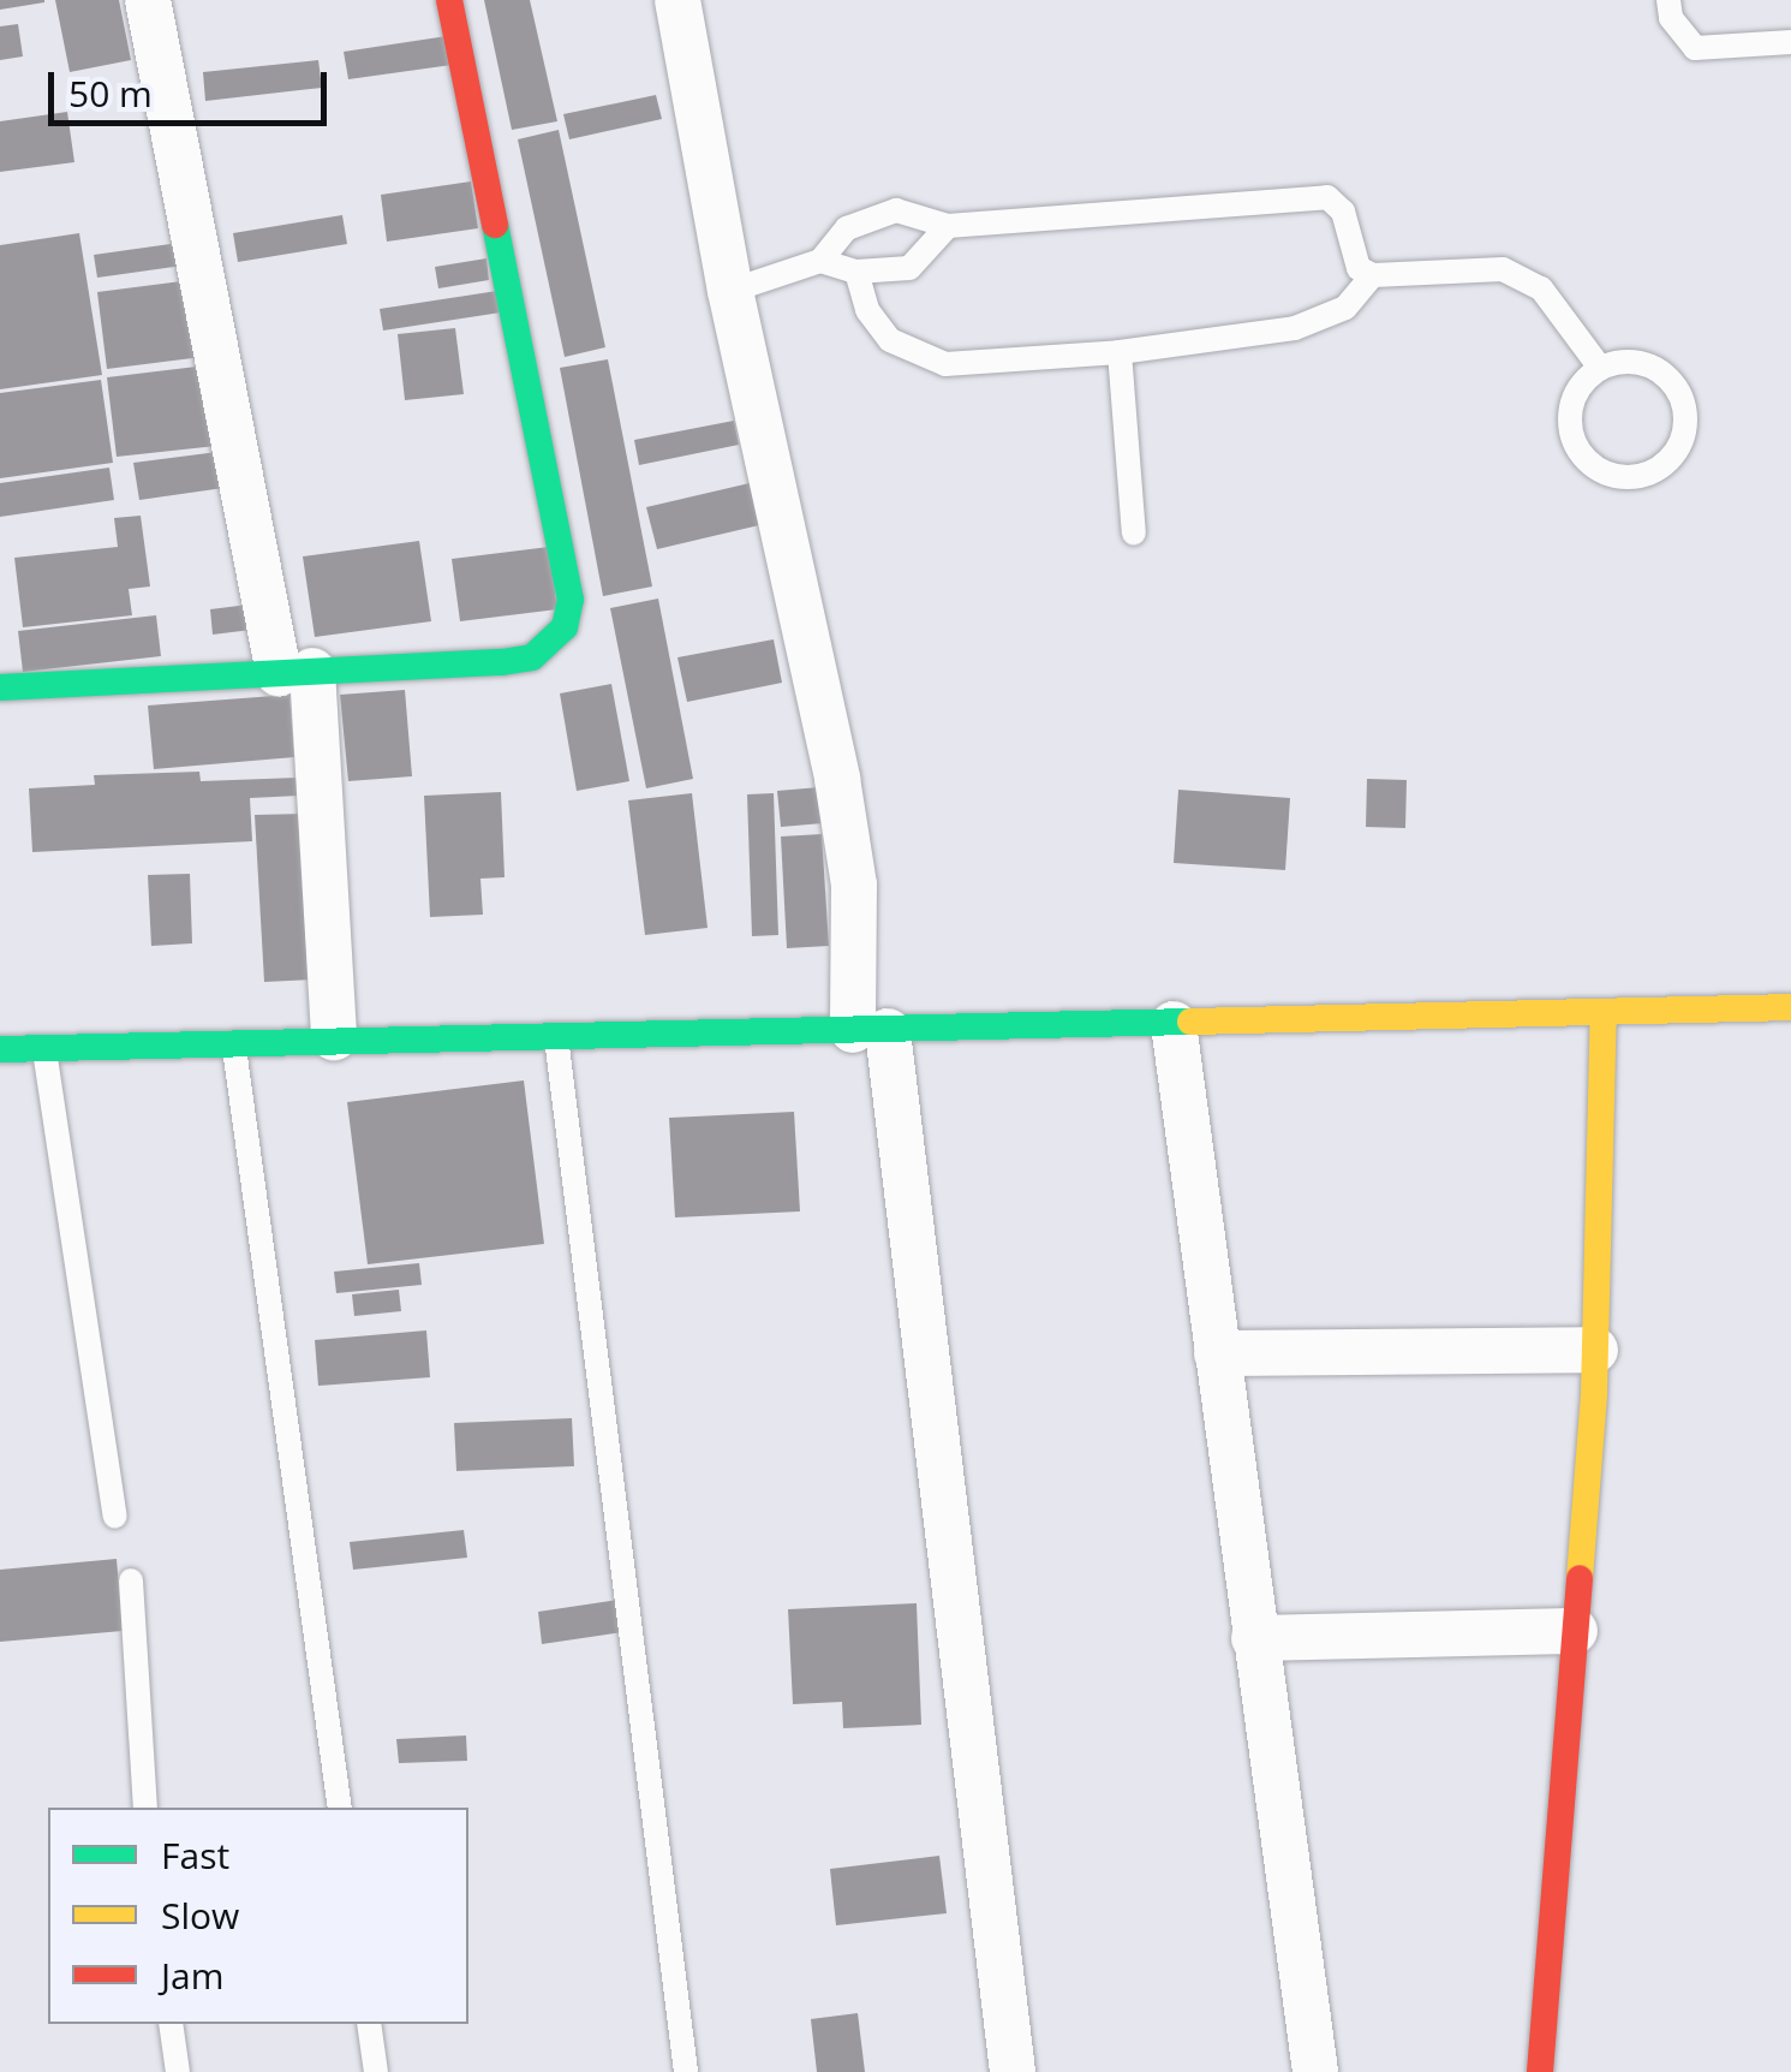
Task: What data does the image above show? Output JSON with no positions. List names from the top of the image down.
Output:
{
  "legend": ["Fast", "Slow", "Jam"],
  "scale_bar": "50 m"
}
